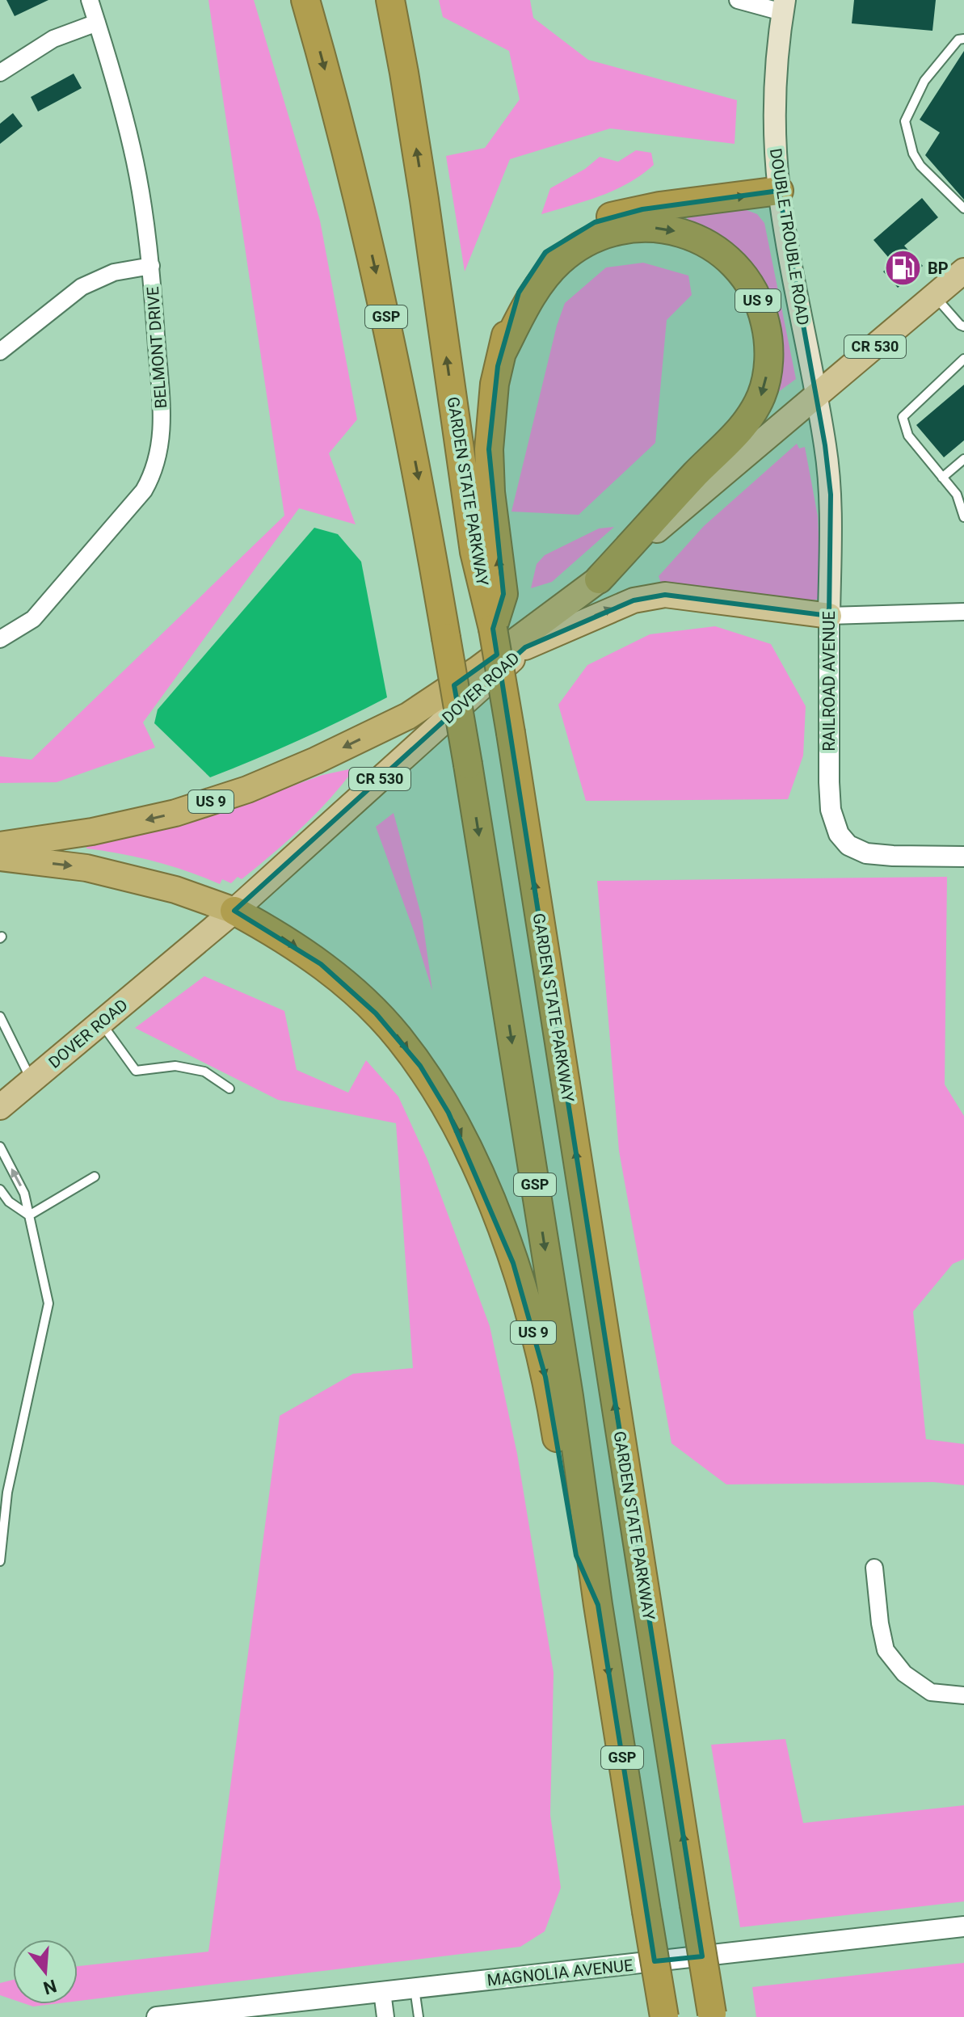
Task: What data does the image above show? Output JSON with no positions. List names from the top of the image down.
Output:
{
  "streets": {
    "highway": ["US 9", "GSP", "GARDEN STATE PARKWAY"],
    "main road": [
      "DOUBLE TROUBLE ROAD",
      "CR 530",
      "RAILROAD AVENUE",
      "DOVER ROAD"
    ],
    "street": ["BELMONT DRIVE", "MAGNOLIA AVENUE"]
  },
  "crossings": [
    ["DOUBLE TROUBLE ROAD", "RAILROAD AVENUE"],
    ["DOUBLE TROUBLE ROAD", "DOVER ROAD"],
    ["US 9", "GSP"],
    ["US 9", "GARDEN STATE PARKWAY"],
    ["US 9", "DOVER ROAD"],
    ["RAILROAD AVENUE", "DOVER ROAD"]
  ],
  "places": {
    "fuel station": ["BP"]
  },
  "north": "bottom"
}
